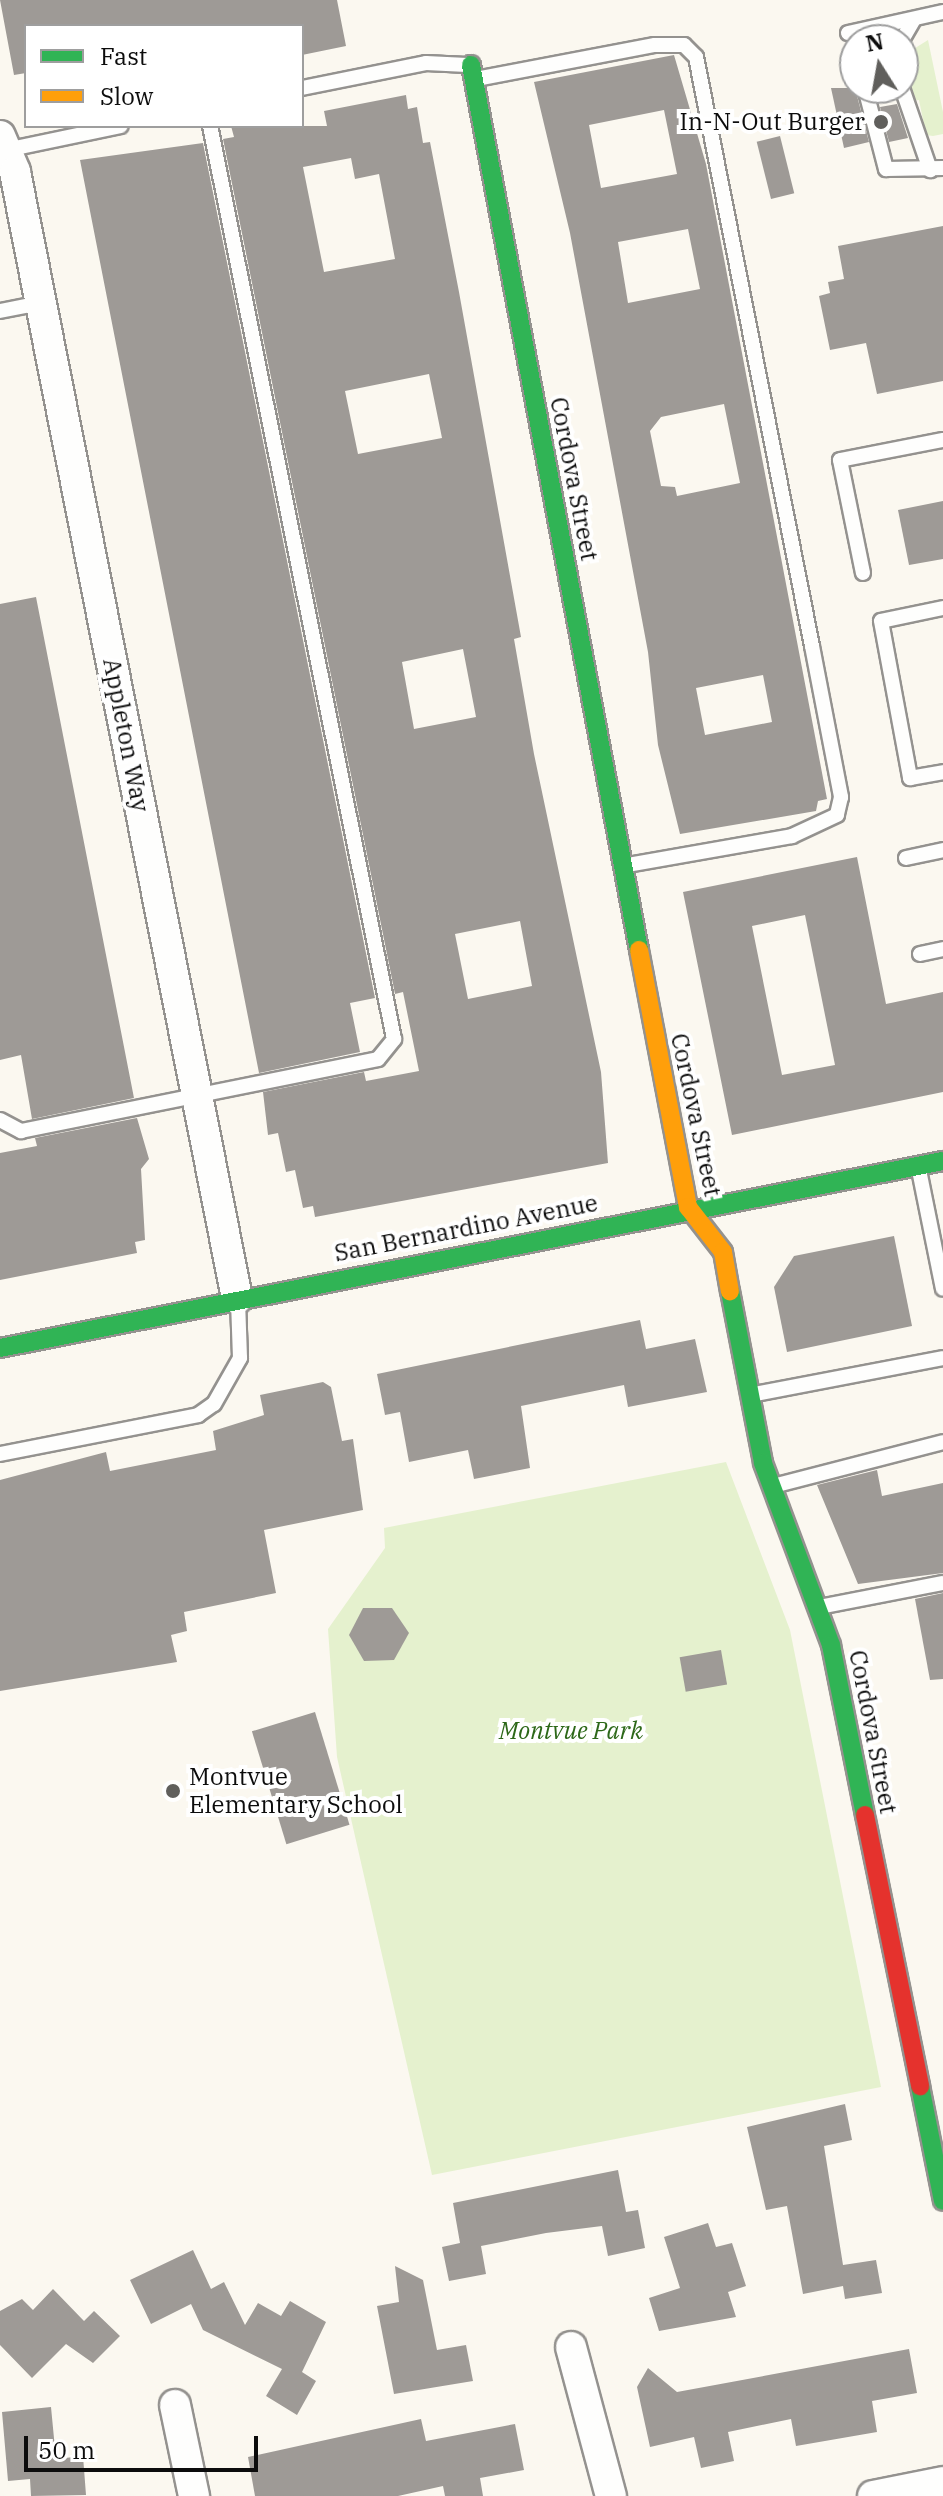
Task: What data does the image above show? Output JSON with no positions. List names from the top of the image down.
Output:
{
  "streets": {
    "street": ["Cordova Street", "Appleton Way", "San Bernardino Avenue"]
  },
  "crossings": [
    ["Cordova Street", "San Bernardino Avenue"],
    ["Appleton Way", "San Bernardino Avenue"]
  ],
  "parks": ["Montvue Park"],
  "places": ["In-N-Out Burger", "Montvue Elementary School"],
  "legend": ["Fast", "Slow"],
  "scale_bar": "50 m",
  "north": "top"
}
